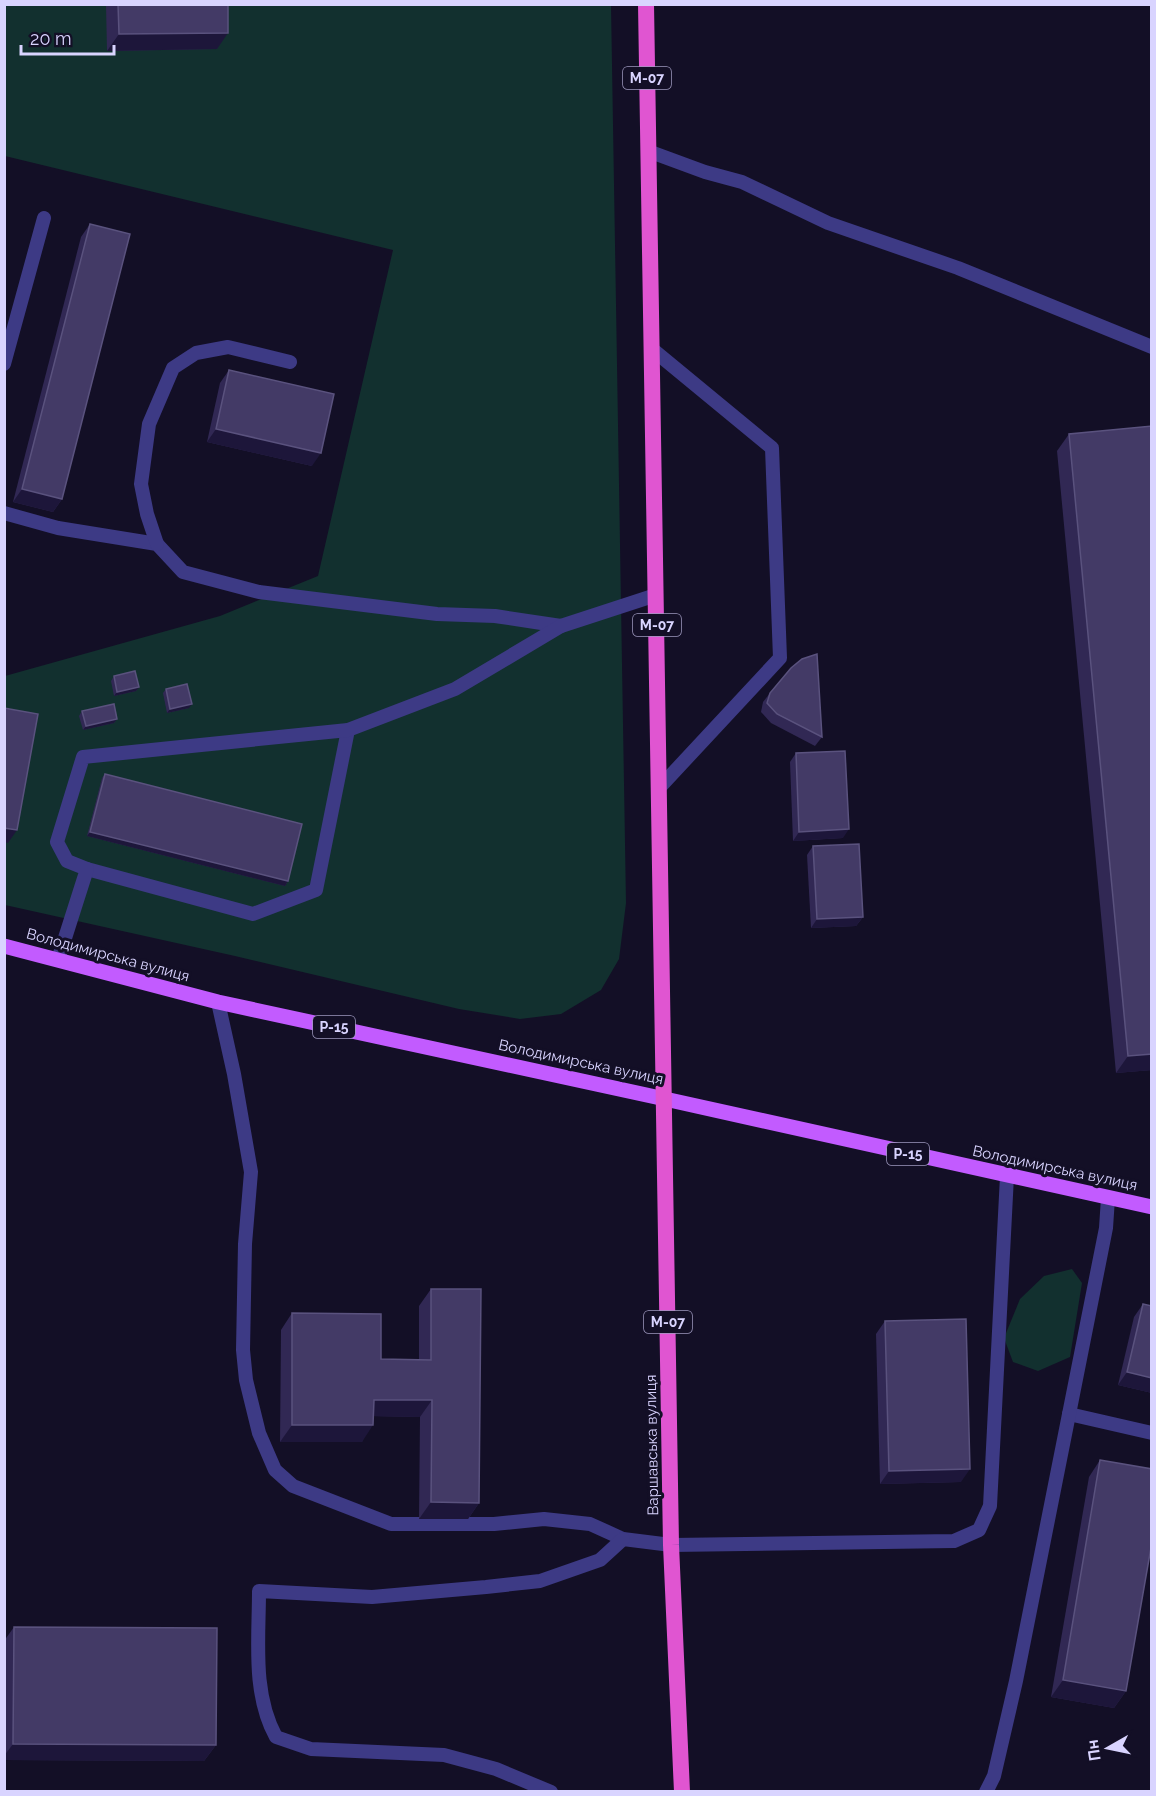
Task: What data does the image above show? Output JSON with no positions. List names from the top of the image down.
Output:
{
  "streets": {
    "highway": ["М-07", "Варшавська вулиця"],
    "main road": ["Володимирська вулиця", "Р-15"]
  },
  "crossings": [
    ["М-07", "Володимирська вулиця"],
    ["М-07", "Варшавська вулиця"],
    ["Володимирська вулиця", "Варшавська вулиця"]
  ],
  "scale_bar": "20 m",
  "north": "left"
}
